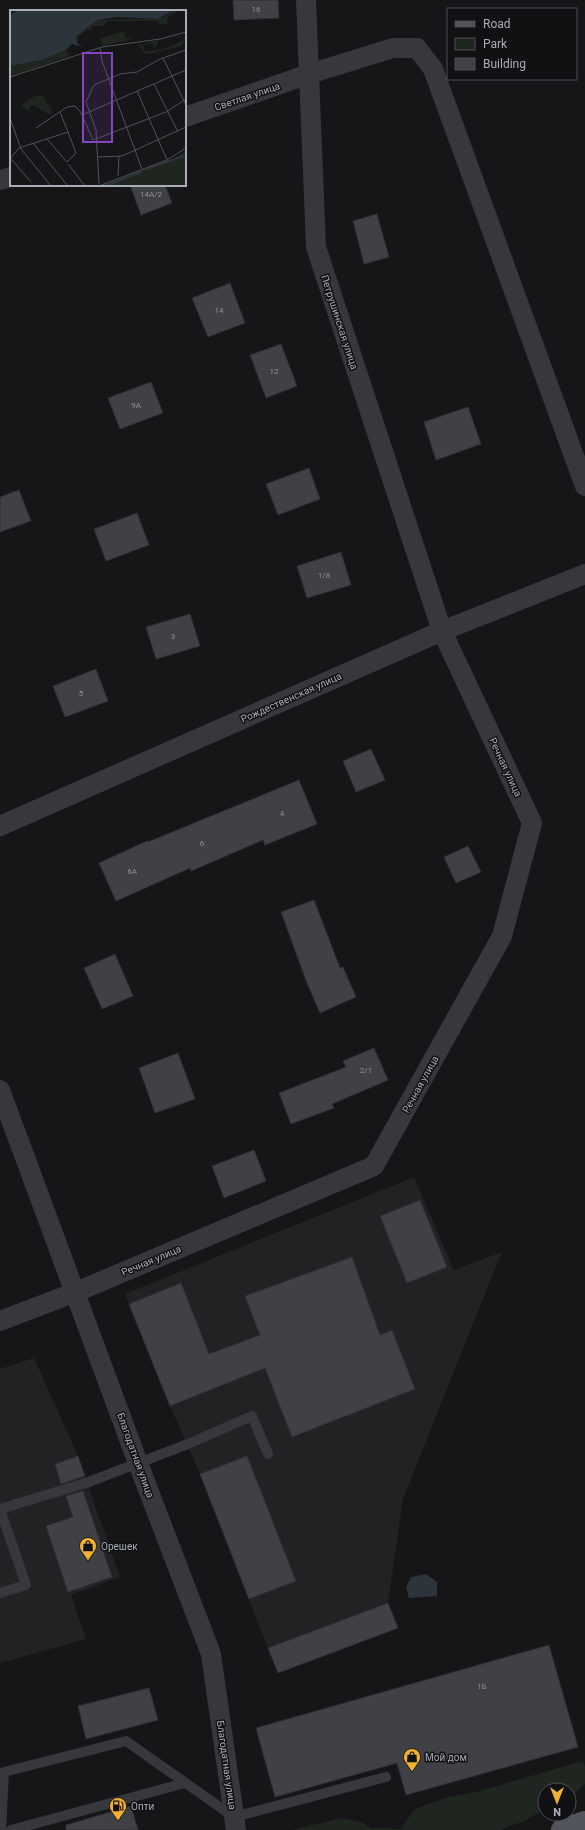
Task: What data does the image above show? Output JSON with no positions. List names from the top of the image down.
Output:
{
  "streets": {
    "street": [
      "Светлая улица",
      "Петрушинская улица",
      "Рождественская улица",
      "Речная улица",
      "Благодатная улица"
    ]
  },
  "crossings": [
    ["Светлая улица", "Петрушинская улица"],
    ["Петрушинская улица", "Рождественская улица"],
    ["Петрушинская улица", "Речная улица"],
    ["Рождественская улица", "Речная улица"],
    ["Речная улица", "Благодатная улица"]
  ],
  "places": {
    "shop": ["Орешек", "Мой дом"],
    "fuel station": ["Опти"]
  },
  "house_numbers": [
    "16",
    "14А/2",
    "14",
    "12",
    "9А",
    "1/8",
    "3",
    "5",
    "4",
    "6",
    "6А",
    "2/1",
    "1Б"
  ],
  "legend": ["Road", "Park", "Building"],
  "north": "bottom"
}
